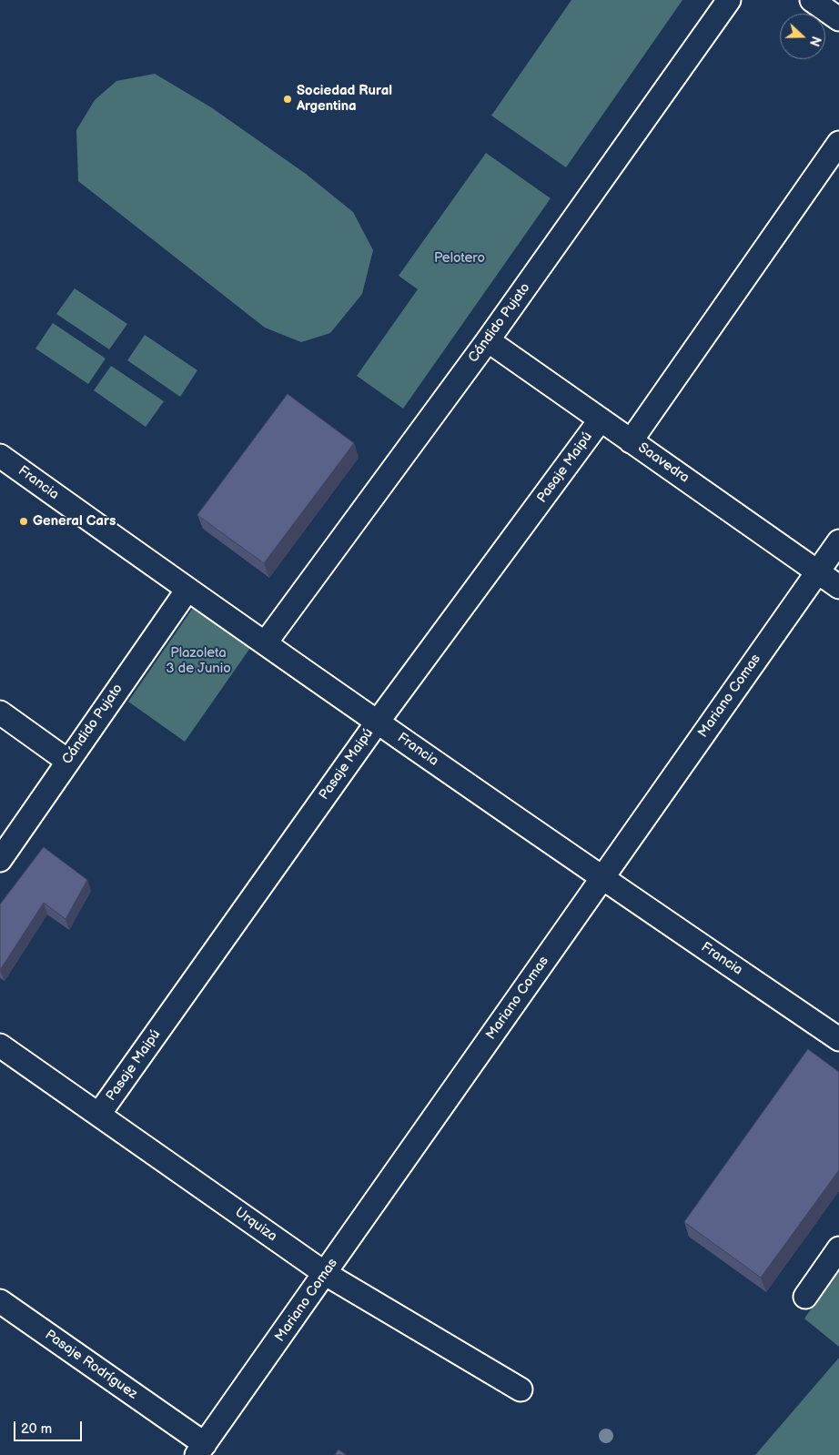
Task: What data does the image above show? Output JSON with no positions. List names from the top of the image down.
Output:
{
  "streets": {
    "street": [
      "Cándido Pujato",
      "Saavedra",
      "Pasaje Maipú",
      "Francia",
      "Mariano Comas",
      "Urquiza",
      "Pasaje Rodríguez"
    ]
  },
  "crossings": [
    ["Cándido Pujato", "Saavedra"],
    ["Cándido Pujato", "Francia"],
    ["Saavedra", "Pasaje Maipú"],
    ["Saavedra", "Mariano Comas"],
    ["Pasaje Maipú", "Francia"],
    ["Pasaje Maipú", "Urquiza"],
    ["Francia", "Mariano Comas"],
    ["Mariano Comas", "Urquiza"],
    ["Mariano Comas", "Pasaje Rodríguez"]
  ],
  "parks": ["Pelotero", "Plazoleta 3 de Junio"],
  "places": ["Sociedad Rural Argentina", "General Cars"],
  "scale_bar": "20 m",
  "north": "right"
}
